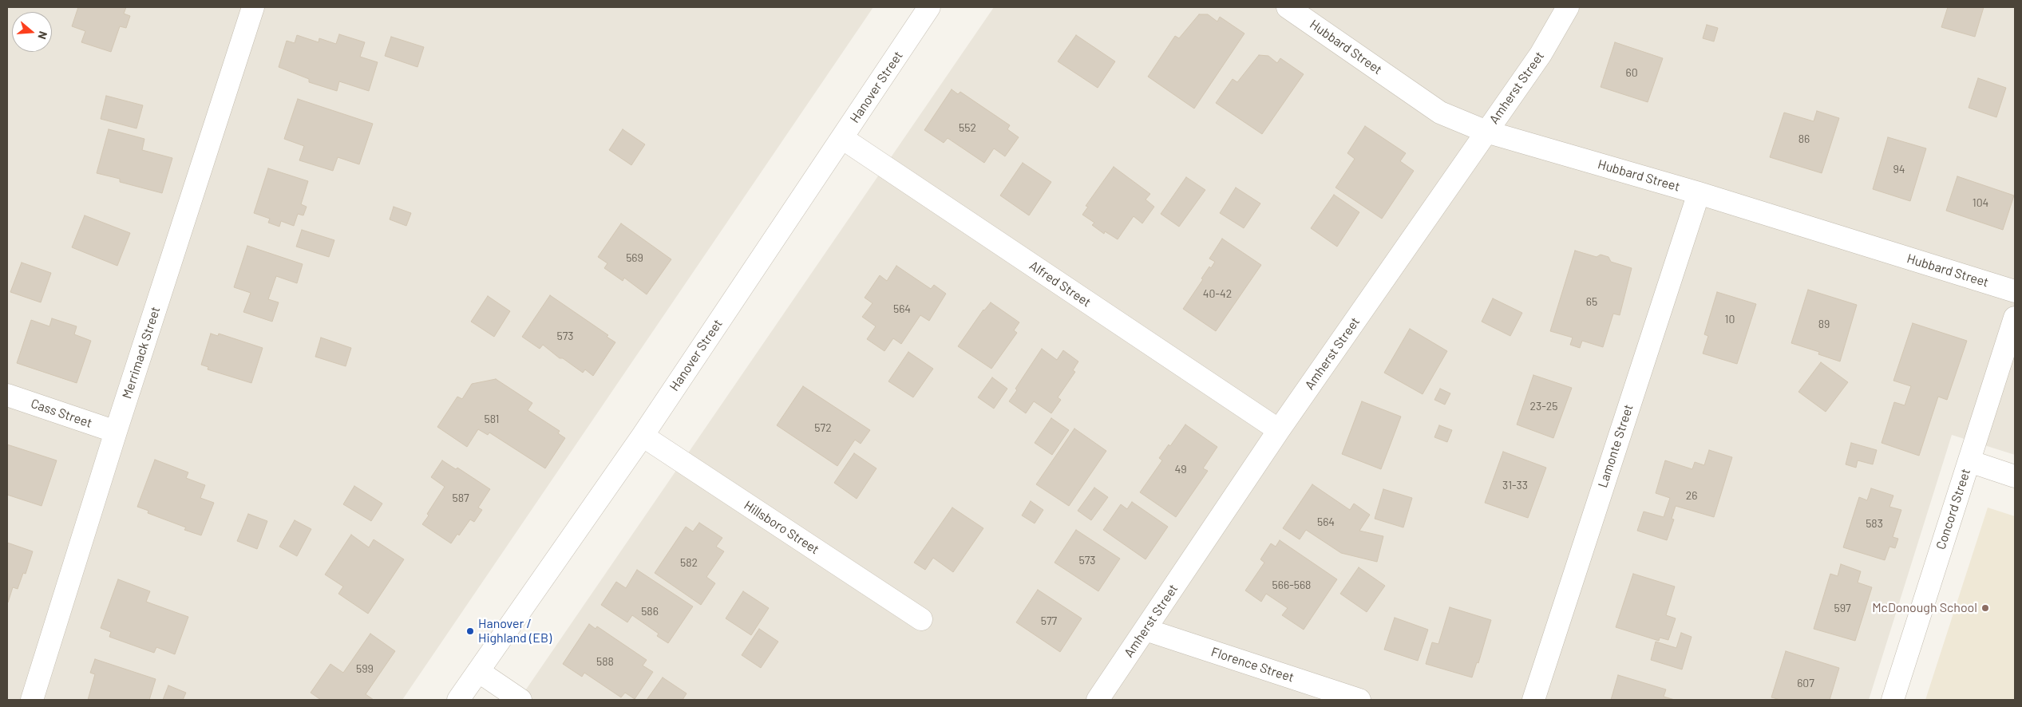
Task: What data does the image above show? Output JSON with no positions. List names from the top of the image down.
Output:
{
  "streets": {
    "street": [
      "Hubbard Street",
      "Hanover Street",
      "Amherst Street",
      "Alfred Street",
      "Merrimack Street",
      "Cass Street",
      "Lamonte Street",
      "Concord Street",
      "Hillsboro Street",
      "Florence Street"
    ]
  },
  "crossings": [
    ["Hubbard Street", "Amherst Street"],
    ["Hubbard Street", "Lamonte Street"],
    ["Hanover Street", "Alfred Street"],
    ["Hanover Street", "Hillsboro Street"],
    ["Amherst Street", "Alfred Street"],
    ["Amherst Street", "Florence Street"],
    ["Merrimack Street", "Cass Street"]
  ],
  "places": ["McDonough School", "Hanover / Highland (EB)"],
  "house_numbers": [
    "60",
    "552",
    "86",
    "94",
    "104",
    "569",
    "40-42",
    "65",
    "564",
    "10",
    "89",
    "573",
    "23-25",
    "581",
    "572",
    "49",
    "31-33",
    "26",
    "587",
    "564",
    "583",
    "573",
    "582",
    "566-568",
    "597",
    "586",
    "577",
    "588",
    "599",
    "607"
  ],
  "north": "right"
}
